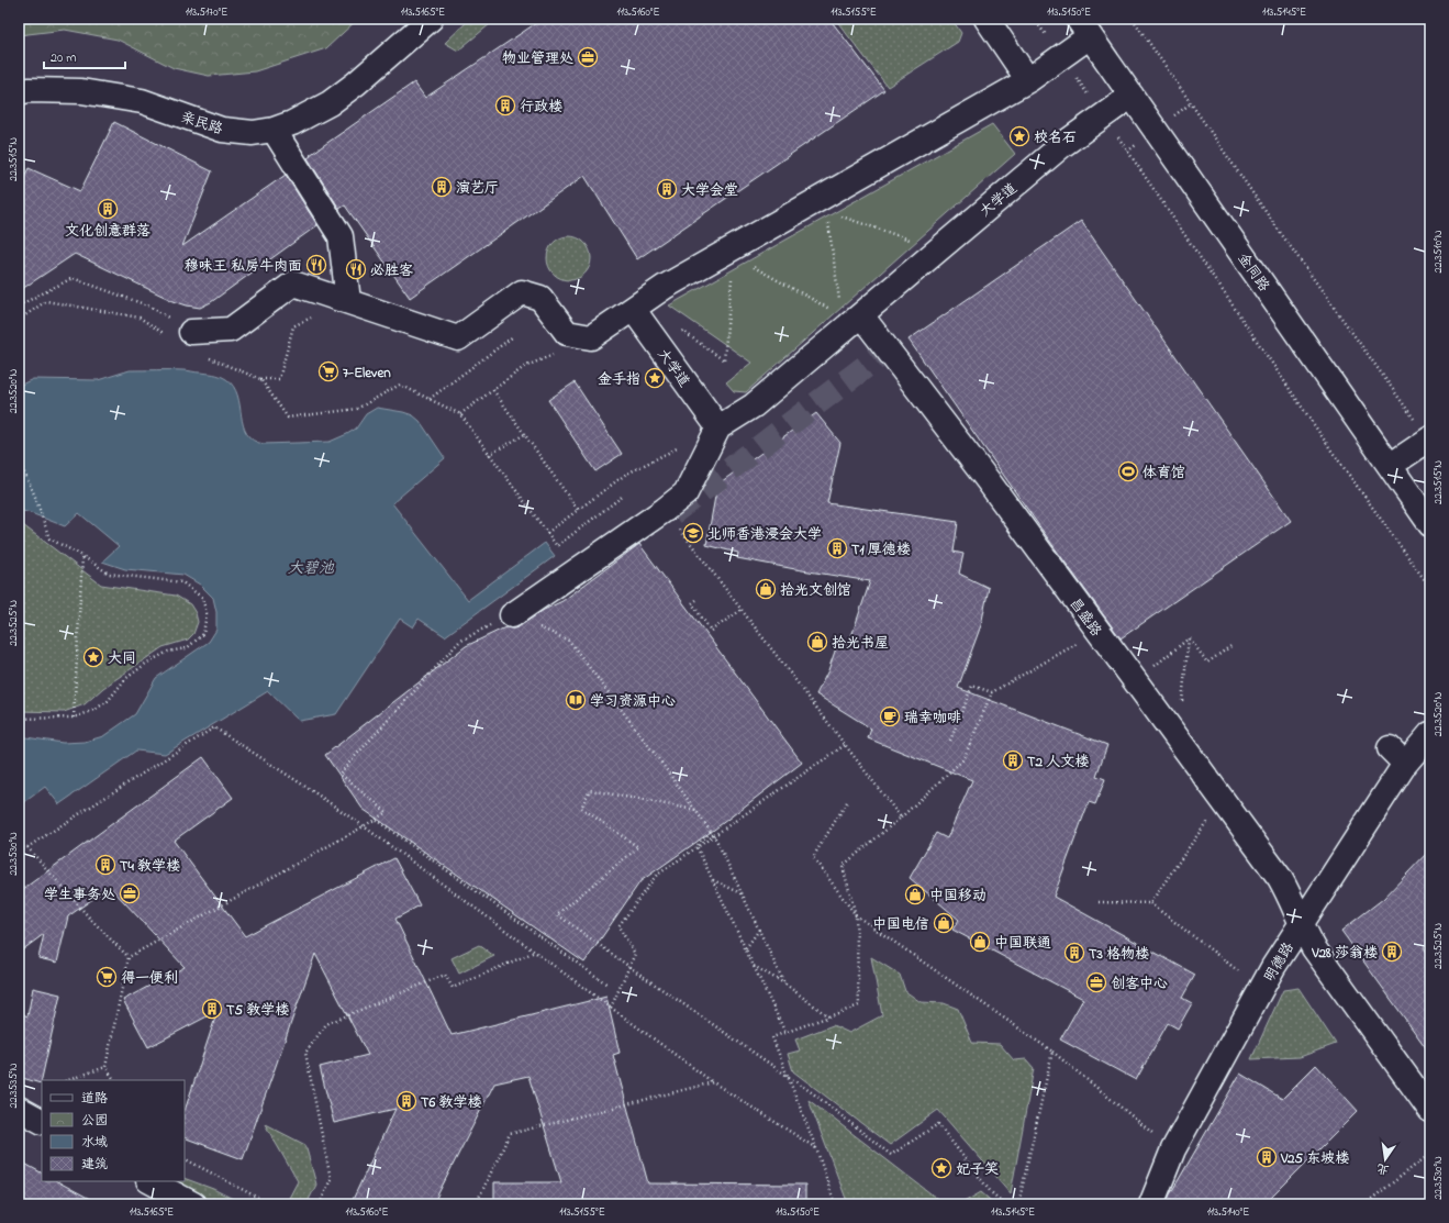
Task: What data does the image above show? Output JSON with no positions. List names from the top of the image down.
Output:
{
  "streets": {
    "street": [
      "亲民路",
      "大学道",
      "金同路",
      "昌盛路",
      "明德路"
    ]
  },
  "crossings": [
    ["大学道", "金同路"],
    ["大学道", "昌盛路"],
    ["昌盛路", "明德路"]
  ],
  "water": ["大碧池"],
  "places": {
    "office": ["物业管理处", "学生事务处", "创客中心"],
    "building": [
      "行政楼",
      "演艺厅",
      "大学会堂",
      "文化创意群落",
      "T1 厚德楼",
      "T2 人文楼",
      "T4 教学楼",
      "V28 莎翁楼",
      "T3 格物楼",
      "T5 教学楼",
      "T6 教学楼",
      "V25 东坡楼"
    ],
    "place": [
      "校名石",
      "金手指",
      "大同",
      "妃子笑"
    ],
    "restaurant": ["穆味王 私房牛肉面", "必胜客"],
    "supermarket": ["7-Eleven", "得一便利"],
    "sports": ["体育馆"],
    "school or university": ["北师香港浸会大学"],
    "shop": [
      "拾光文创馆",
      "拾光书屋",
      "中国移动",
      "中国电信",
      "中国联通"
    ],
    "library": ["学习资源中心"],
    "cafe": ["瑞幸咖啡"]
  },
  "legend": [
    "道路",
    "公园",
    "水域",
    "建筑"
  ],
  "scale_bar": "20 m",
  "north": "bottom",
  "coordinates": [
    "113.5170°E",
    "113.5165°E",
    "113.5160°E",
    "113.5155°E",
    "113.5150°E",
    "113.5145°E",
    "22.3515°N",
    "22.3510°N",
    "22.3520°N",
    "22.3525°N",
    "22.3530°N",
    "22.3535°N",
    "113.5140°E"
  ]
}
